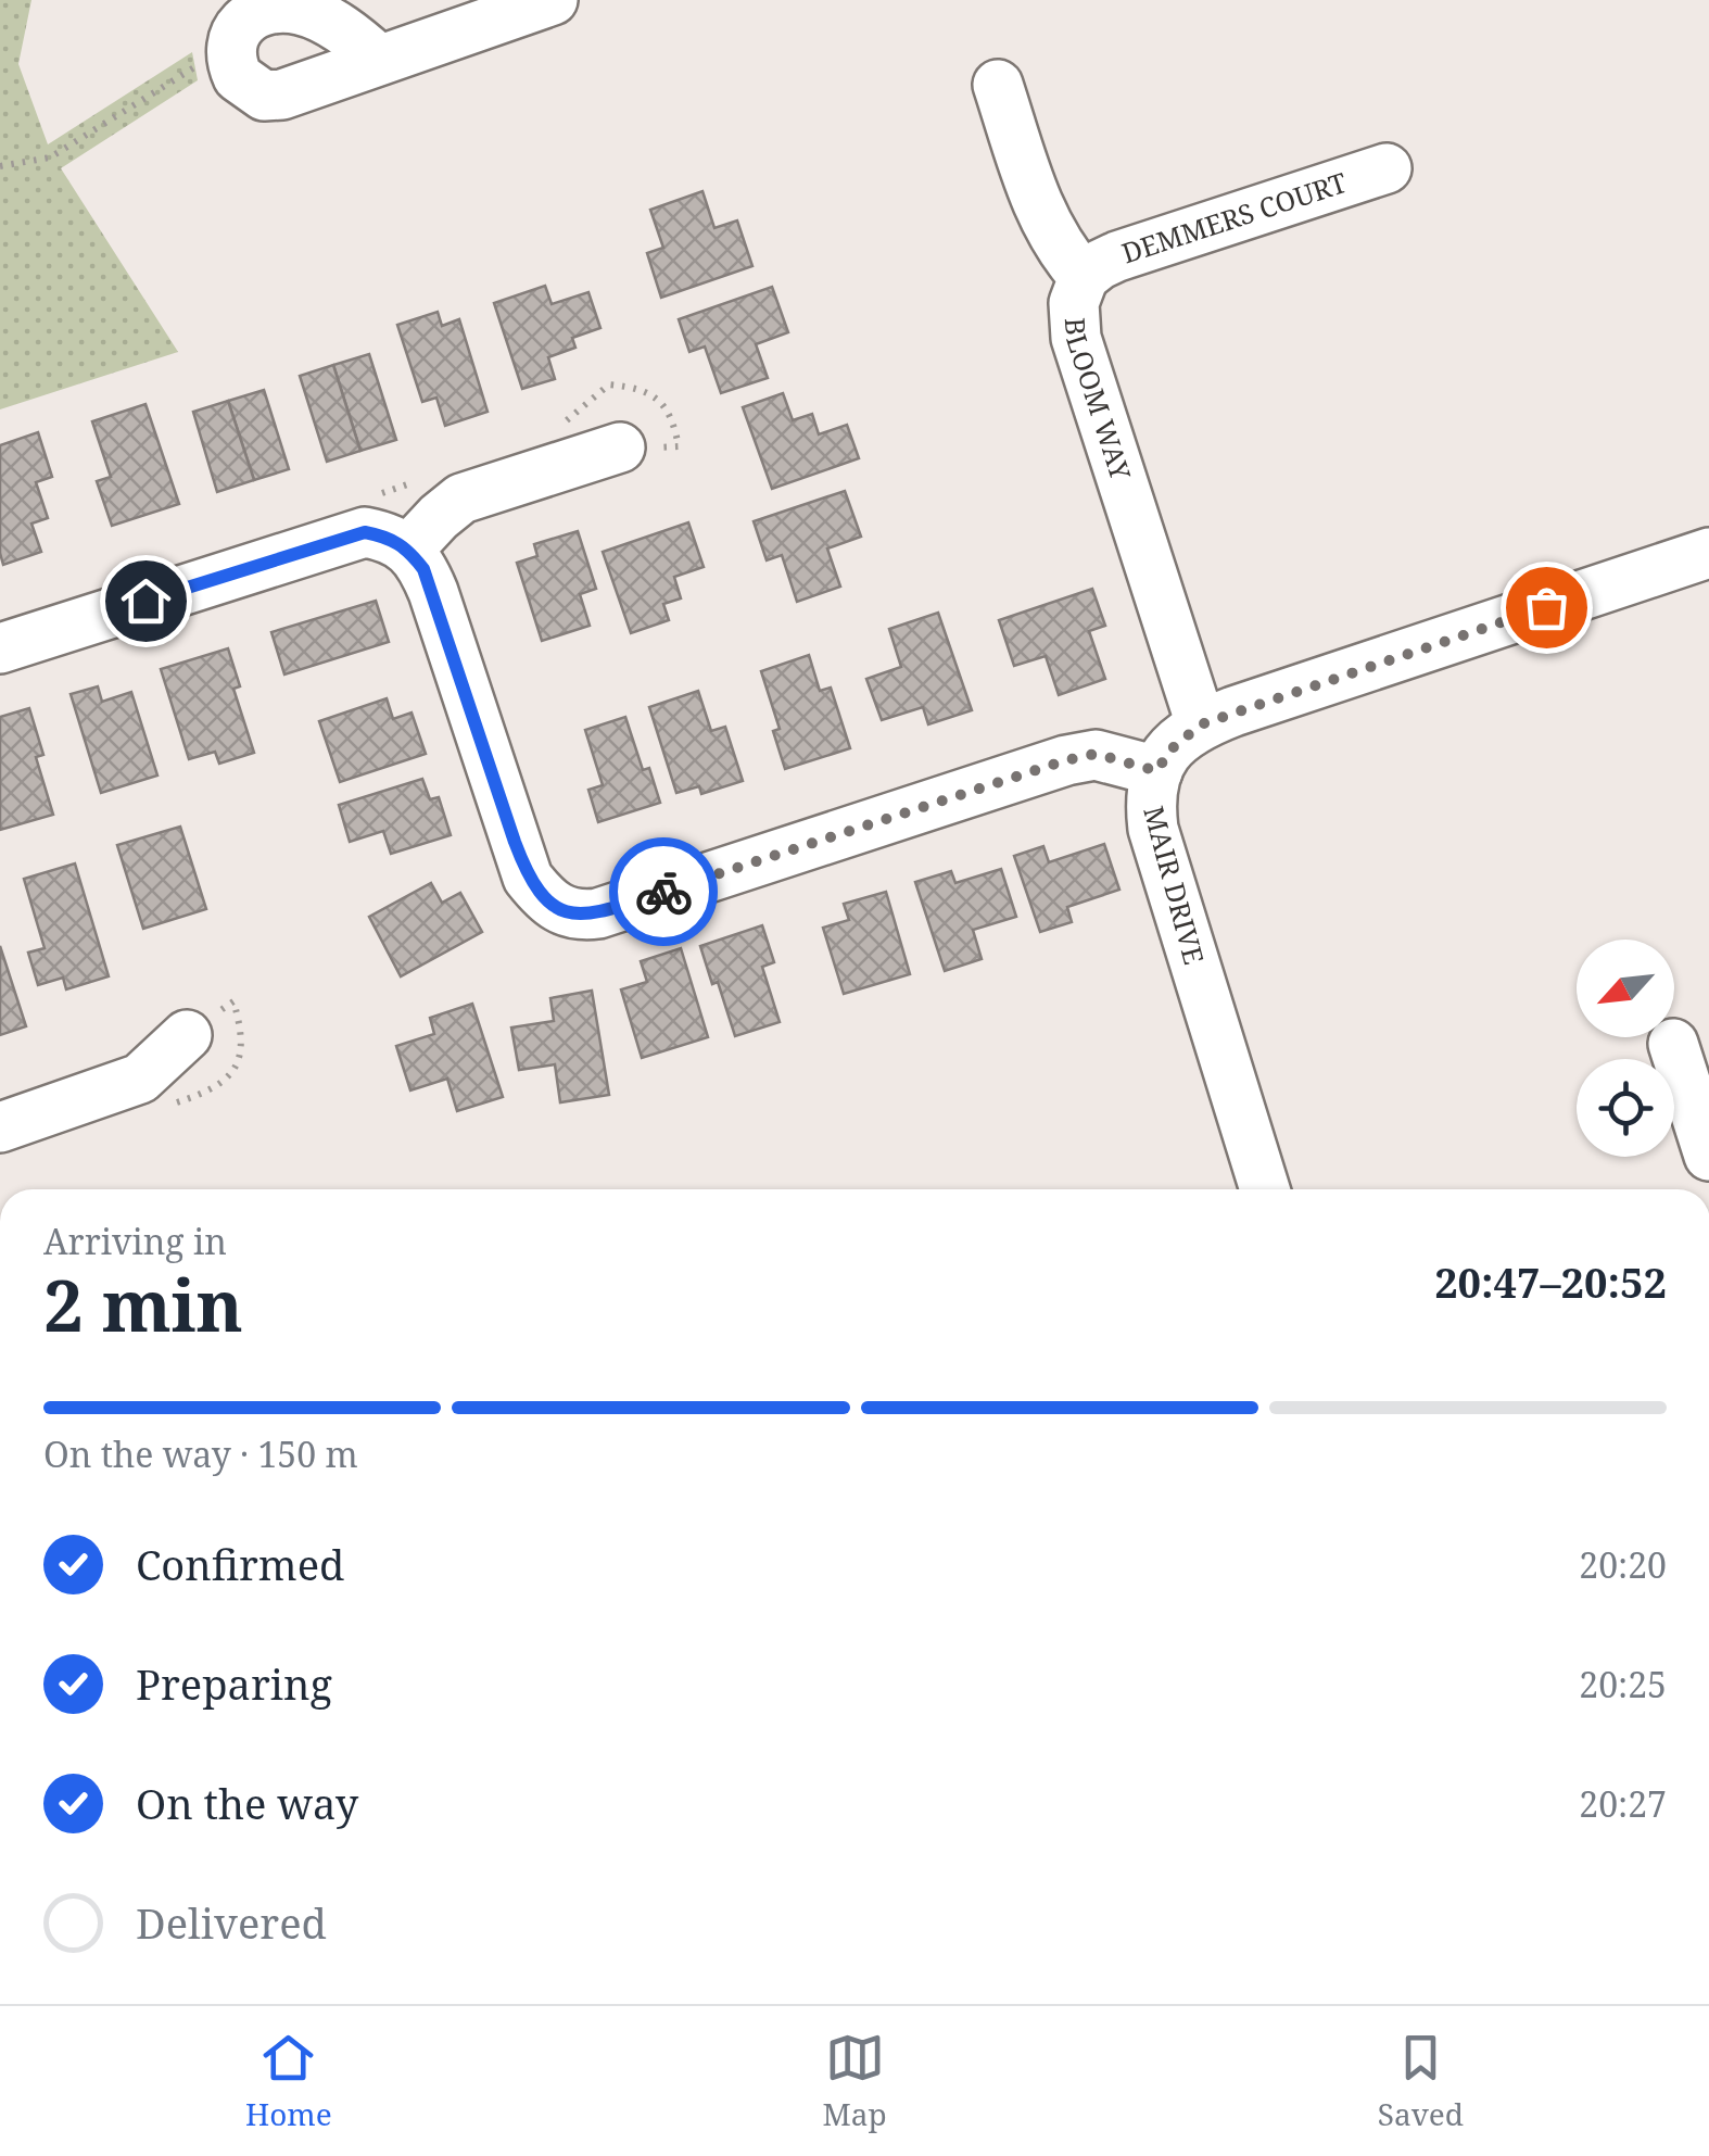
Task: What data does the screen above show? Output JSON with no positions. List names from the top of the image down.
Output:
{
  "streets": {
    "street": ["DEMMERS COURT", "BLOOM WAY", "MAIR DRIVE"]
  },
  "crossings": [
    ["DEMMERS COURT", "BLOOM WAY"],
    ["BLOOM WAY", "MAIR DRIVE"]
  ],
  "north": "bottom left",
  "page": {
    "heading": ["2 min", "Arriving in", "20:47–20:52"],
    "bar": "On the way · 150 m",
    "list": [
      ["Confirmed", "20:20"],
      ["Preparing", "20:25"],
      ["On the way", "20:27"],
      "Delivered"
    ],
    "tabs": ["Home", "Map", "Saved"]
  }
}
